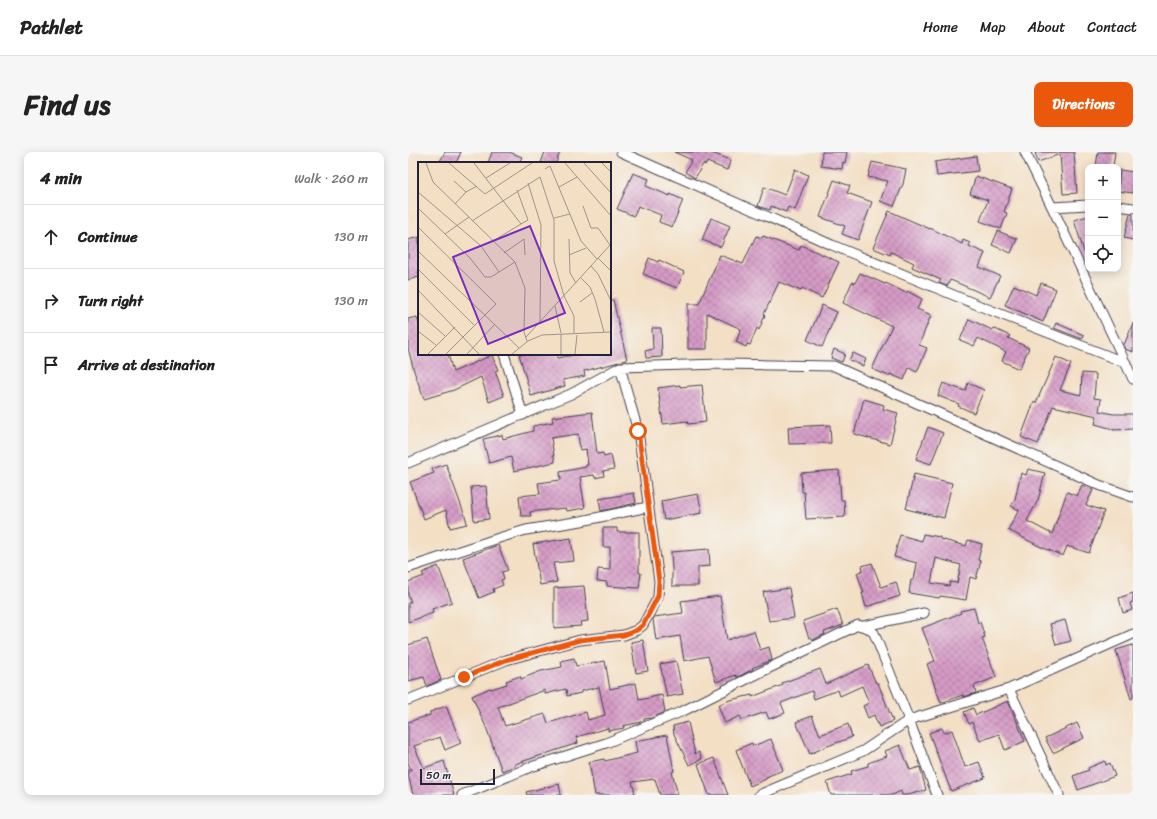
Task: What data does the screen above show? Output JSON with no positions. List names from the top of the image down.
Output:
{
  "scale_bar": "50 m",
  "page": {
    "header": "Pathlet",
    "nav": [
      "Home",
      "Map",
      "About",
      "Contact"
    ],
    "title": "Find us",
    "buttons": "Directions",
    "heading": ["4 min", "Walk · 260 m"],
    "map_buttons": ["+", "−"],
    "list": [
      ["Continue", "130 m"],
      ["Turn right", "130 m"],
      "Arrive at destination"
    ],
    "scale": "50 m"
  }
}
